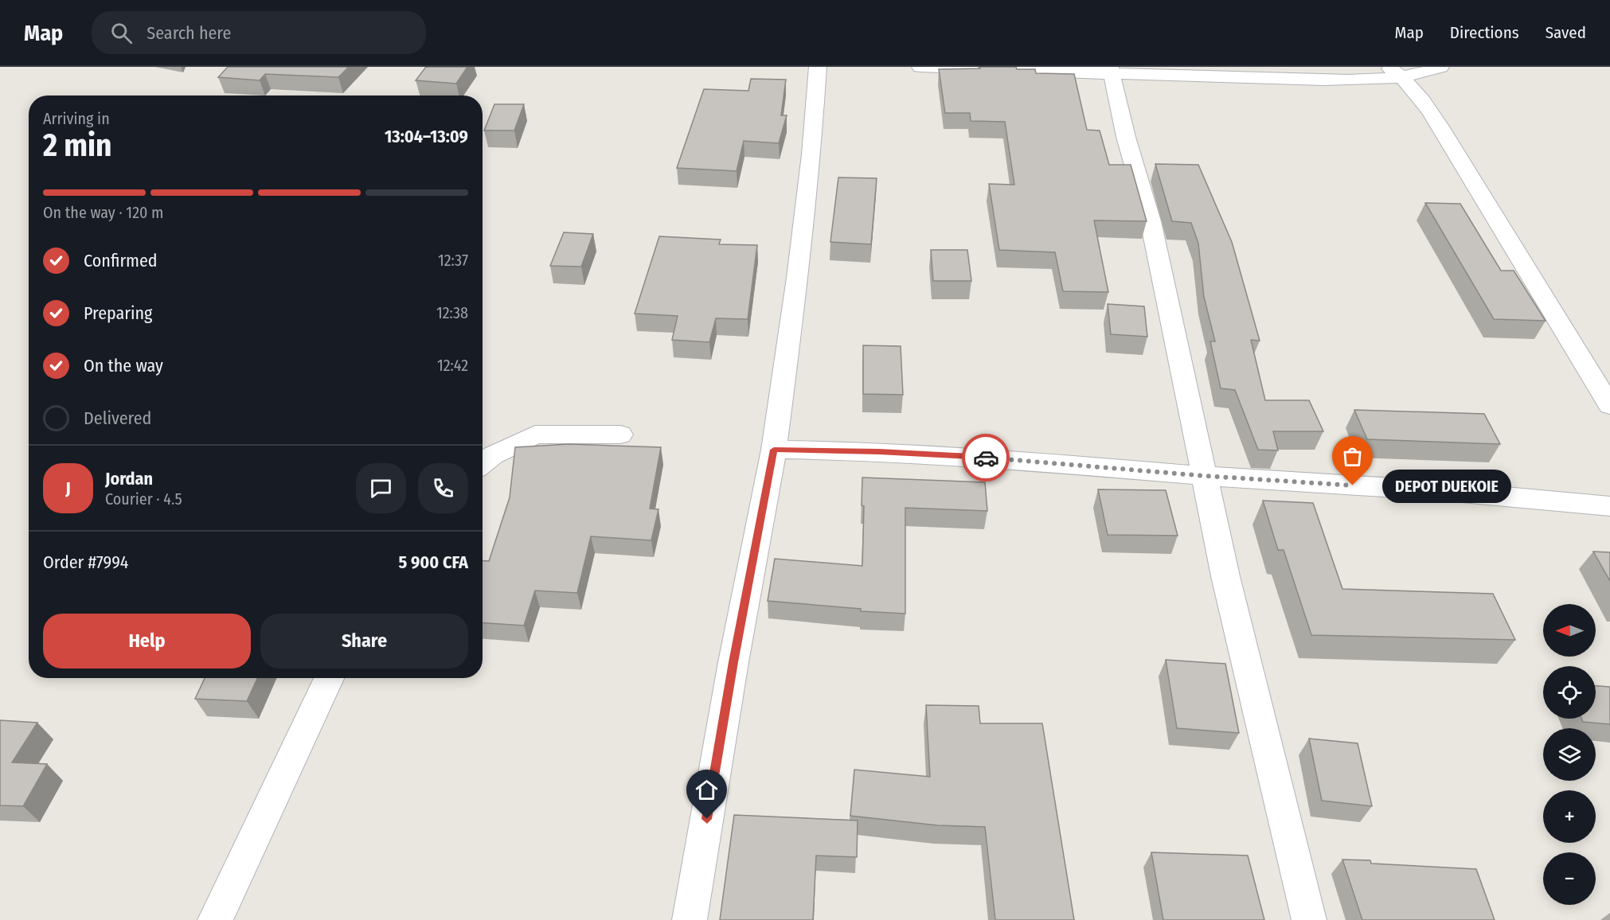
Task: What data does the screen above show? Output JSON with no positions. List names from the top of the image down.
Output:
{
  "places": ["DEPOT DUEKOIE"],
  "north": "left",
  "page": {
    "header": "Map",
    "search": "Search here",
    "nav": ["Map", "Directions", "Saved"],
    "heading": ["2 min", "Arriving in", "13:04–13:09"],
    "panel": [
      "Jordan",
      "Courier · 4.5",
      "Order #7994",
      "5 900 CFA"
    ],
    "bar": "On the way · 120 m",
    "list": [
      ["Confirmed", "12:37"],
      ["Preparing", "12:38"],
      ["On the way", "12:42"],
      "Delivered"
    ],
    "round": "J",
    "bubble": "DEPOT DUEKOIE",
    "map_buttons": ["+", "−"],
    "buttons": ["Help", "Share"]
  }
}
